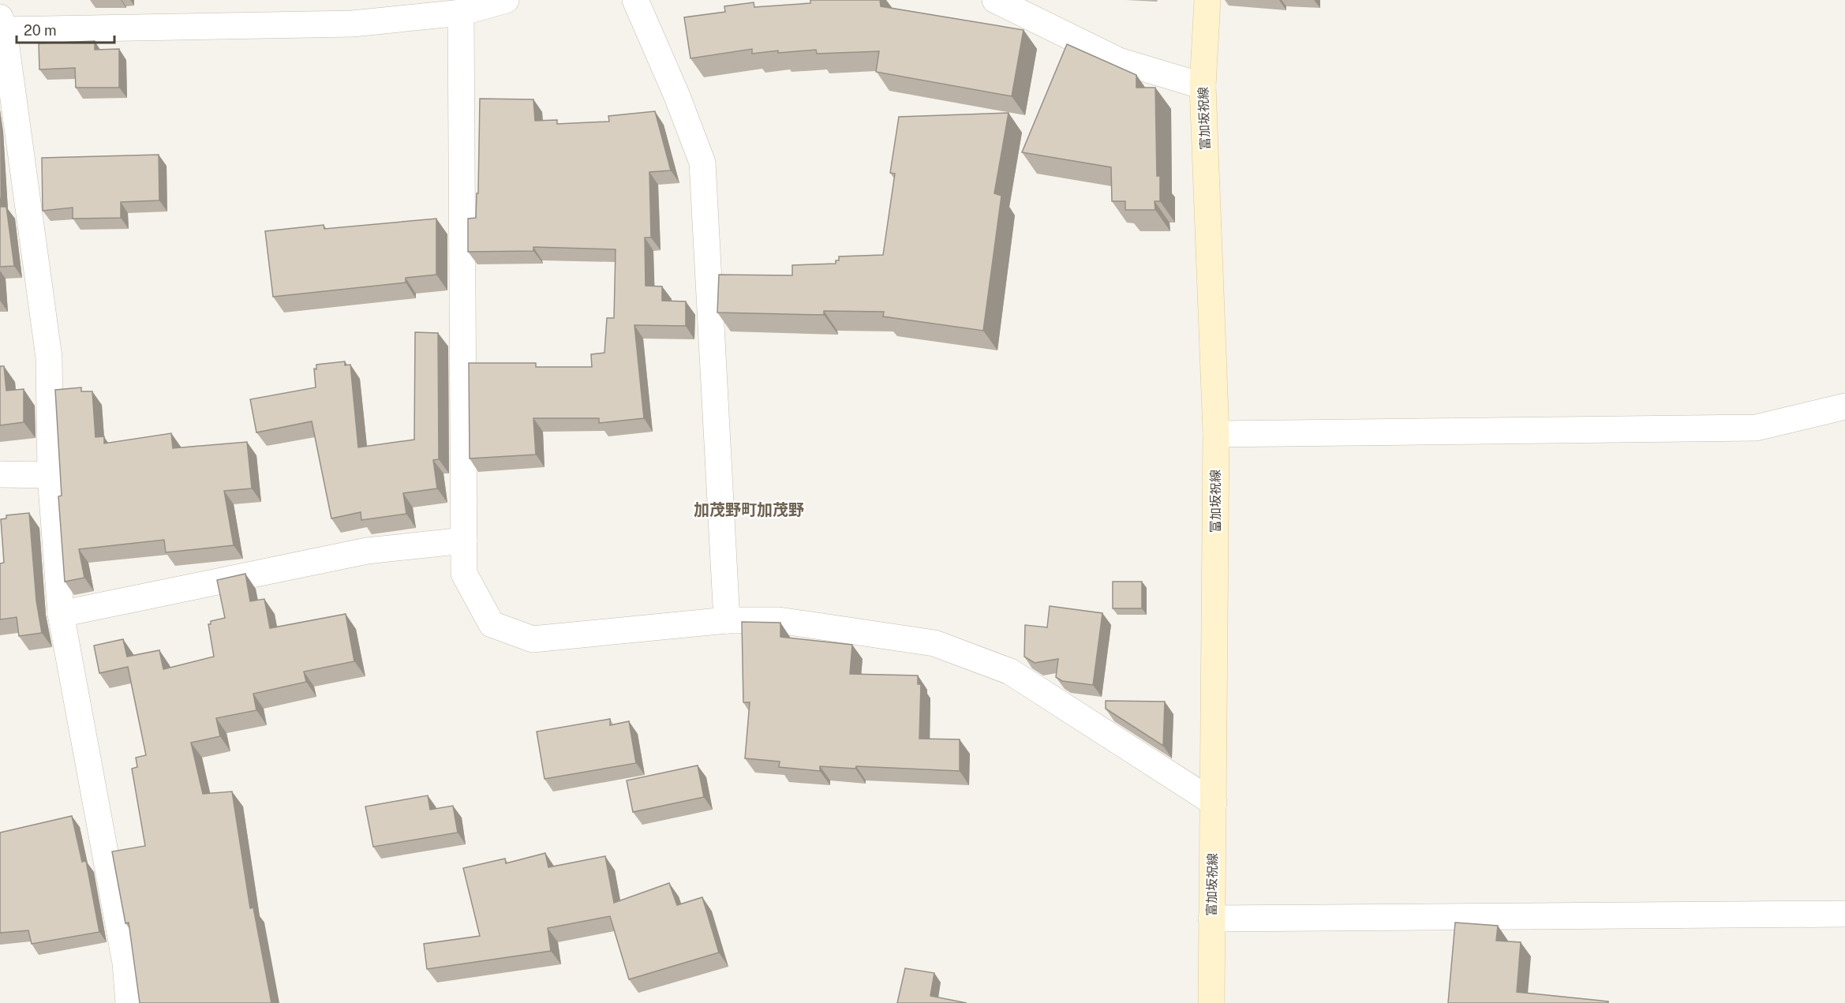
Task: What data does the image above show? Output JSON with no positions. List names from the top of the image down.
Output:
{
  "streets": {
    "main road": ["富加坂祝線"]
  },
  "districts": ["加茂野町加茂野"],
  "scale_bar": "20 m"
}
